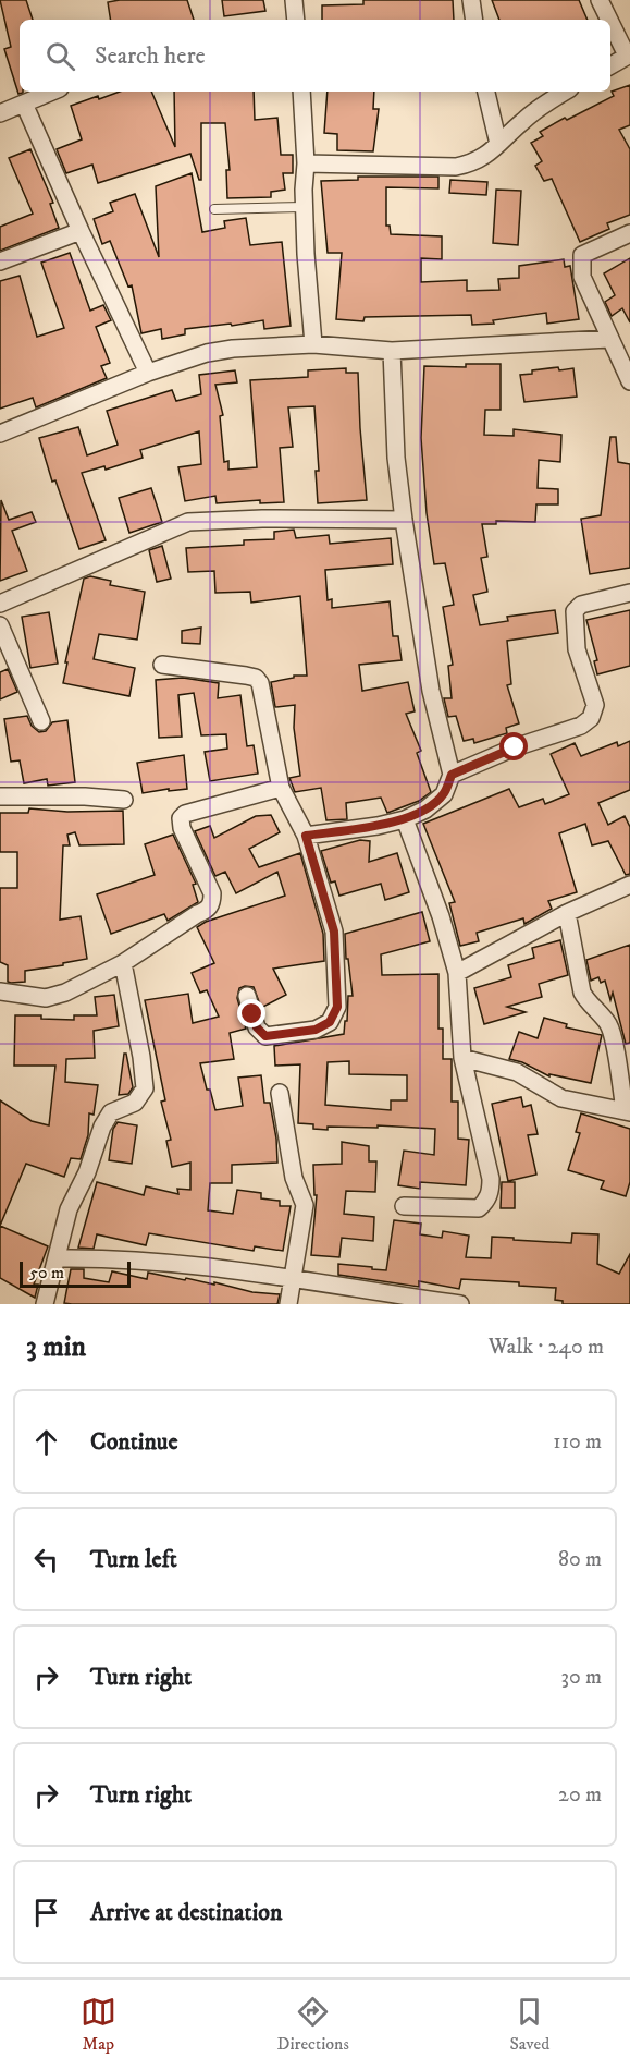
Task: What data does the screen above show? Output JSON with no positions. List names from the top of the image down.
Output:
{
  "scale_bar": "50 m",
  "page": {
    "search": "Search here",
    "scale": "50 m",
    "heading": ["3 min", "Walk · 240 m"],
    "list": [
      ["Continue", "110 m"],
      ["Turn left", "80 m"],
      ["Turn right", "30 m"],
      ["Turn right", "20 m"],
      "Arrive at destination"
    ],
    "nav": ["Map", "Directions", "Saved"]
  }
}
